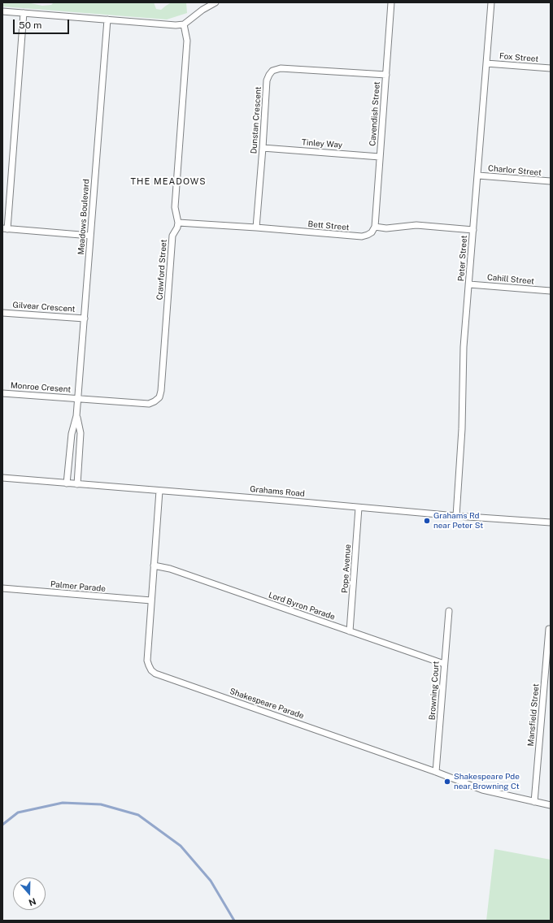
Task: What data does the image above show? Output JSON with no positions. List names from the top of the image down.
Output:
{
  "streets": {
    "street": [
      "Fox Street",
      "Cavendish Street",
      "Dunstan Crescent",
      "Tinley Way",
      "Charlor Street",
      "Meadows Boulevard",
      "Bett Street",
      "Peter Street",
      "Crawford Street",
      "Cahill Street",
      "Gilvear Crescent",
      "Monroe Cresent",
      "Grahams Road",
      "Pope Avenue",
      "Palmer Parade",
      "Lord Byron Parade",
      "Browning Court",
      "Shakespeare Parade",
      "Mansfield Street"
    ]
  },
  "crossings": [
    ["Fox Street", "Peter Street"],
    ["Cavendish Street", "Dunstan Crescent"],
    ["Cavendish Street", "Tinley Way"],
    ["Cavendish Street", "Bett Street"],
    ["Dunstan Crescent", "Tinley Way"],
    ["Dunstan Crescent", "Bett Street"],
    ["Charlor Street", "Peter Street"],
    ["Meadows Boulevard", "Crawford Street"],
    ["Meadows Boulevard", "Gilvear Crescent"],
    ["Meadows Boulevard", "Monroe Cresent"],
    ["Meadows Boulevard", "Grahams Road"],
    ["Bett Street", "Crawford Street"],
    ["Peter Street", "Cahill Street"],
    ["Peter Street", "Grahams Road"],
    ["Crawford Street", "Monroe Cresent"],
    ["Grahams Road", "Pope Avenue"],
    ["Grahams Road", "Shakespeare Parade"],
    ["Pope Avenue", "Lord Byron Parade"],
    ["Palmer Parade", "Shakespeare Parade"],
    ["Lord Byron Parade", "Browning Court"],
    ["Lord Byron Parade", "Shakespeare Parade"],
    ["Browning Court", "Shakespeare Parade"],
    ["Shakespeare Parade", "Mansfield Street"]
  ],
  "districts": ["THE MEADOWS"],
  "places": ["Grahams Rd near Peter St", "Shakespeare Pde near Browning Ct"],
  "scale_bar": "50 m",
  "north": "bottom"
}
